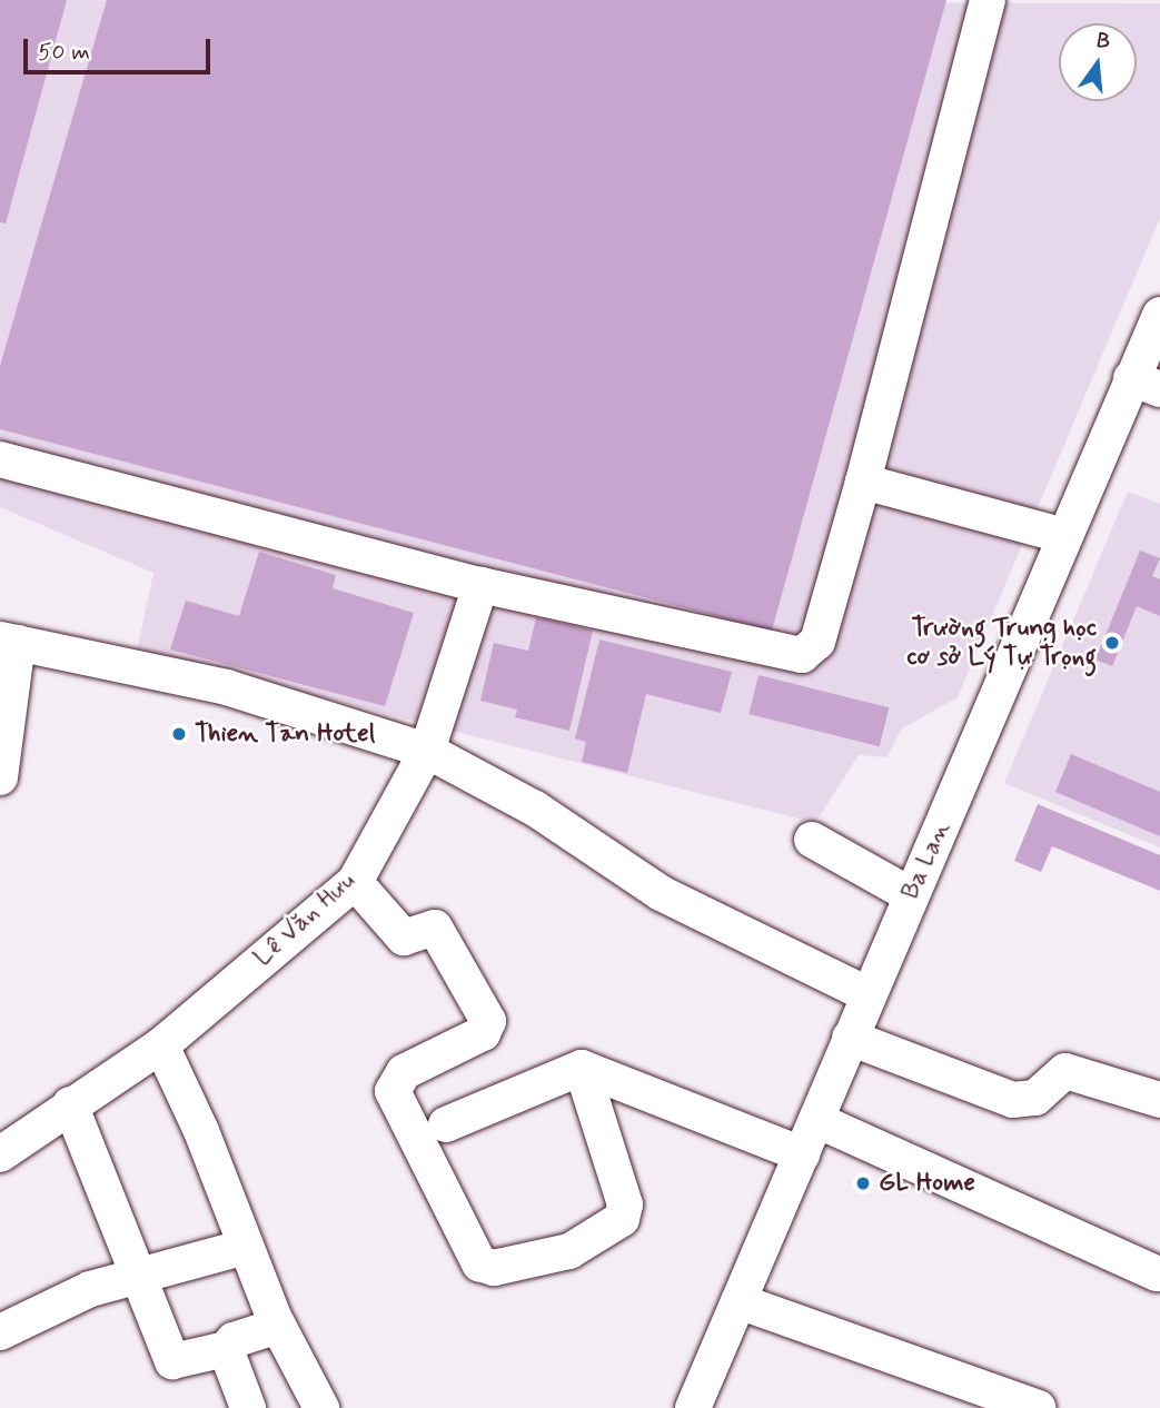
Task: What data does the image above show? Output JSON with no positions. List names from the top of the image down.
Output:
{
  "streets": {
    "street": ["Ba Lan", "Lê Văn Hưu"]
  },
  "places": ["Trường Trung học cơ sở Lý Tự Trọng", "Thien Tan Hotel", "GL Home"],
  "scale_bar": "50 m",
  "north": "top"
}
